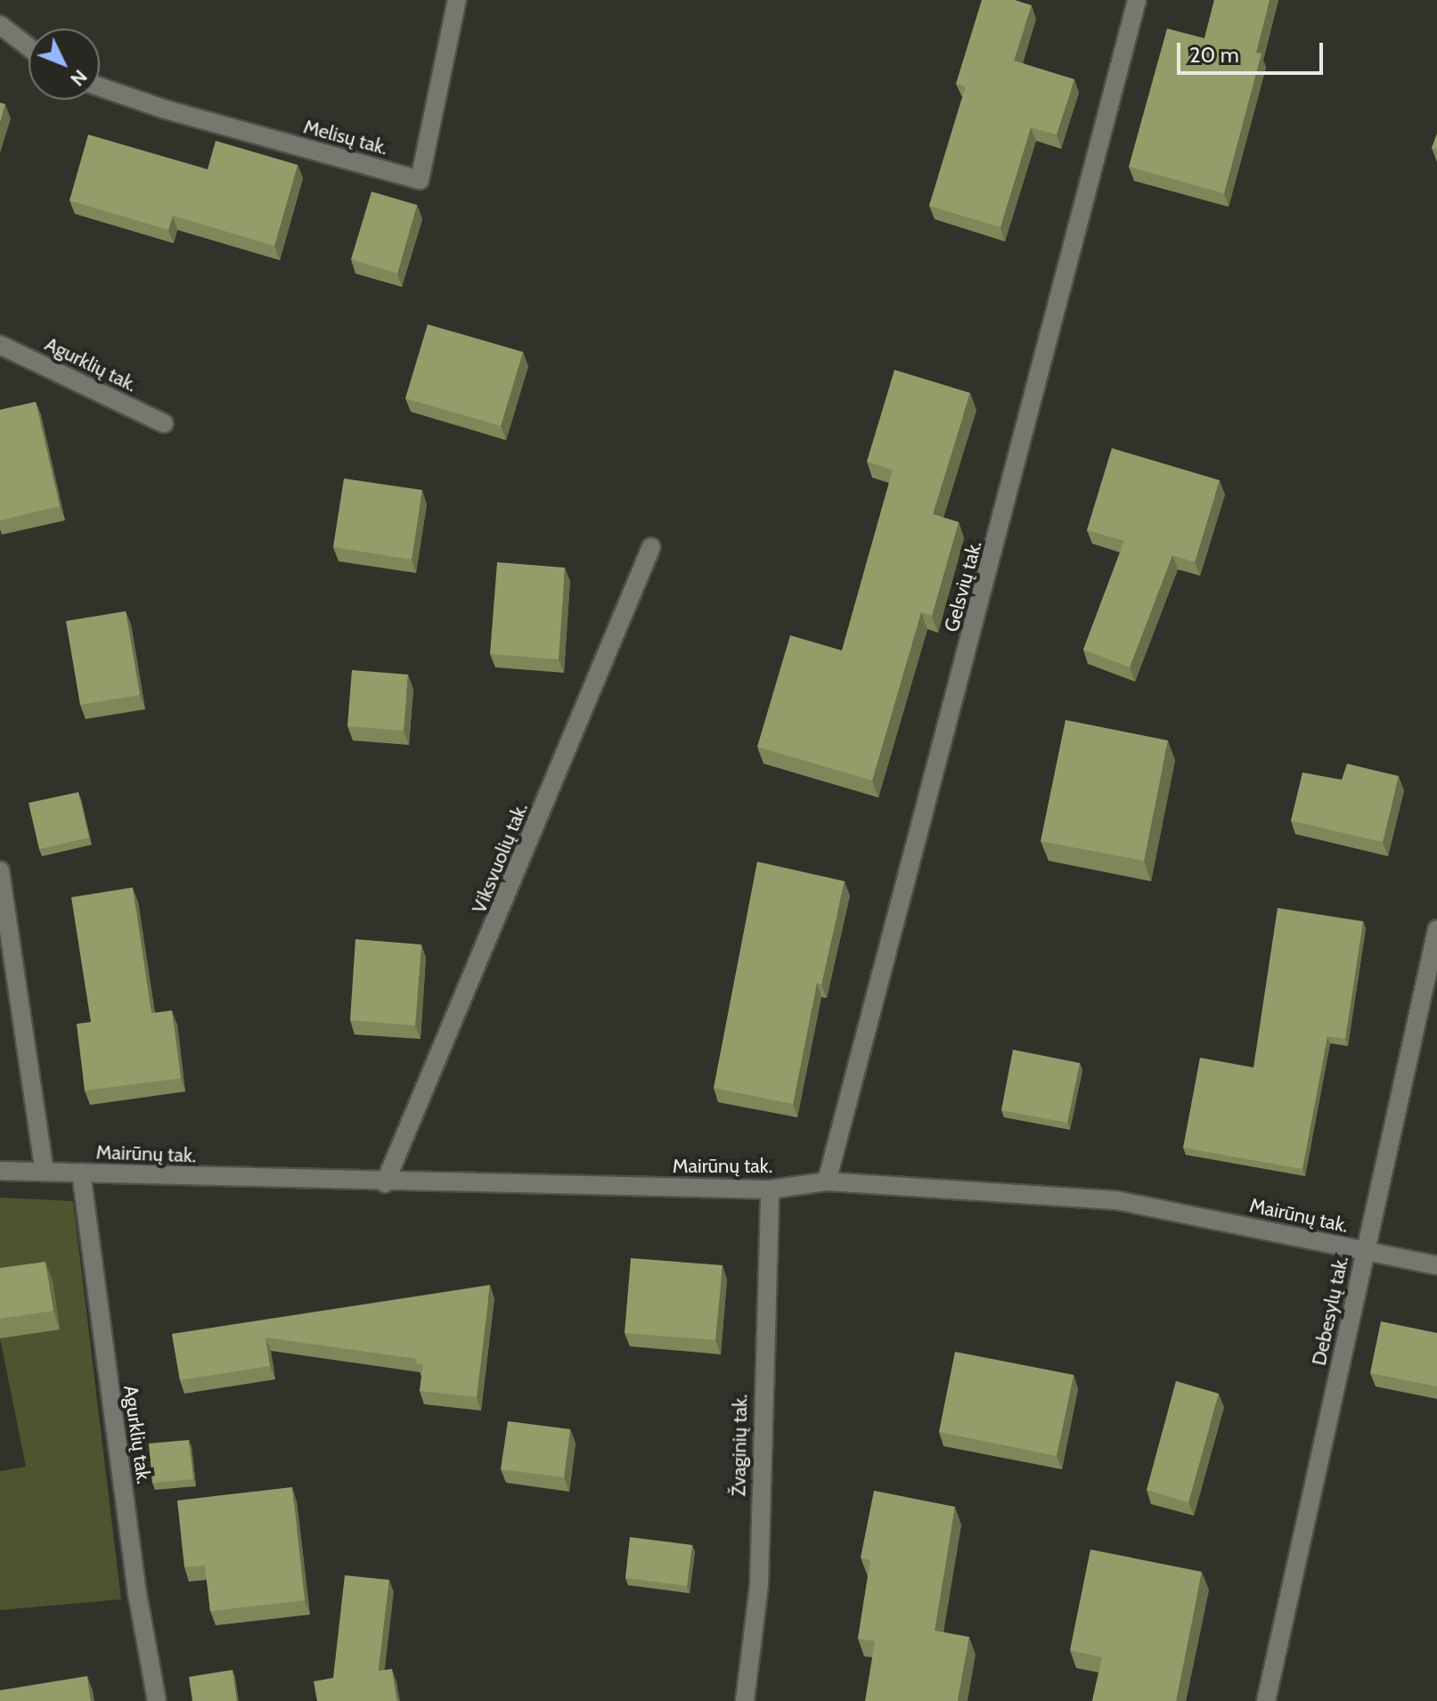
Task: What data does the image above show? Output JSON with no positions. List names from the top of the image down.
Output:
{
  "streets": {
    "street": [
      "Melisų tak.",
      "Agurklių tak.",
      "Gelsvių tak.",
      "Viksvuolių tak.",
      "Mairūnų tak.",
      "Debesylų tak.",
      "Žvaginių tak."
    ]
  },
  "crossings": [
    ["Agurklių tak.", "Mairūnų tak."],
    ["Gelsvių tak.", "Mairūnų tak."],
    ["Viksvuolių tak.", "Mairūnų tak."],
    ["Mairūnų tak.", "Debesylų tak."],
    ["Mairūnų tak.", "Žvaginių tak."]
  ],
  "scale_bar": "20 m",
  "north": "bottom right"
}
